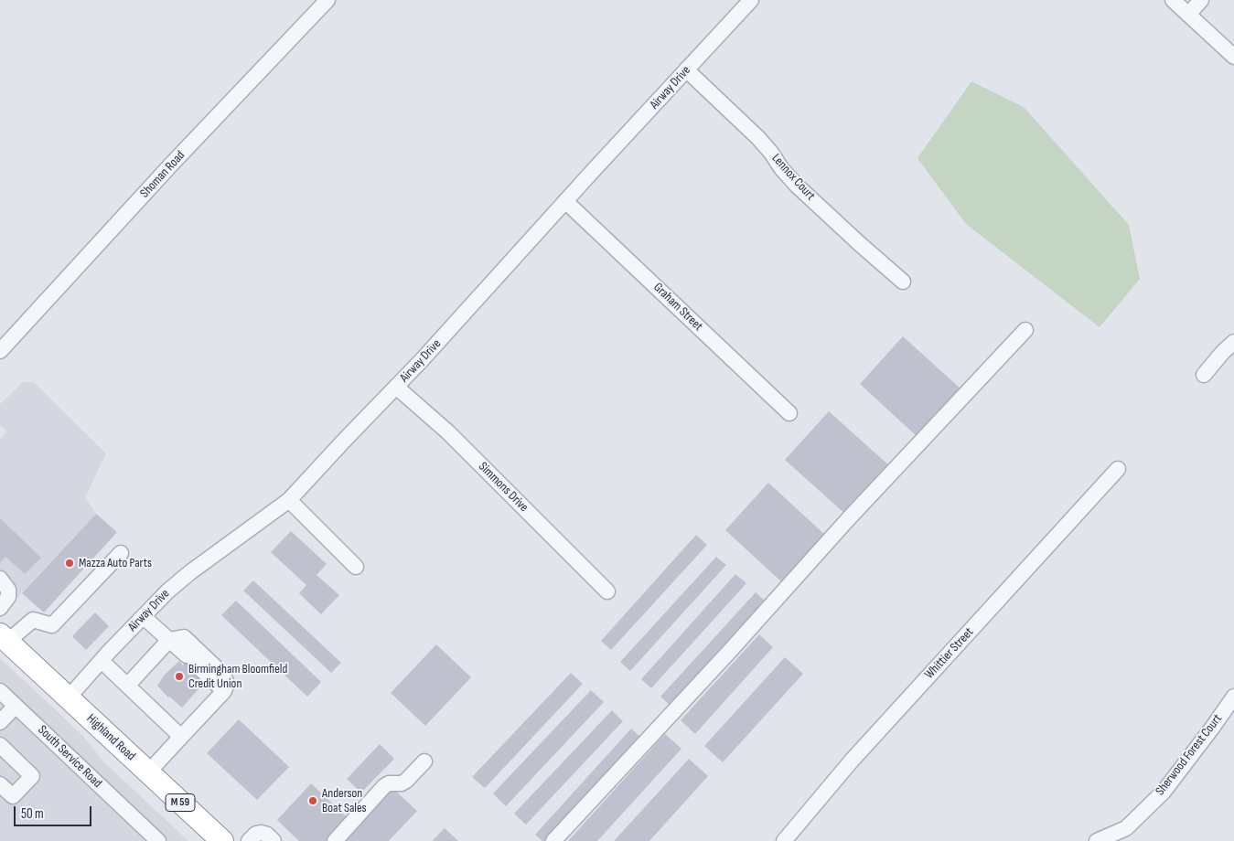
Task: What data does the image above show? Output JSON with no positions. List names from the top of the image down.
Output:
{
  "streets": {
    "highway": ["Highland Road", "M 59"],
    "street": [
      "Airway Drive",
      "Shoman Road",
      "Lennox Court",
      "Graham Street",
      "Simmons Drive",
      "Whittier Street",
      "Sherwood Forest Court",
      "South Service Road"
    ]
  },
  "crossings": [
    ["Airway Drive", "Lennox Court"],
    ["Airway Drive", "Graham Street"],
    ["Airway Drive", "Simmons Drive"],
    ["Airway Drive", "Highland Road"]
  ],
  "places": ["Mazza Auto Parts", "Birmingham Bloomfield Credit Union", "Anderson Boat Sales"],
  "scale_bar": "50 m"
}
